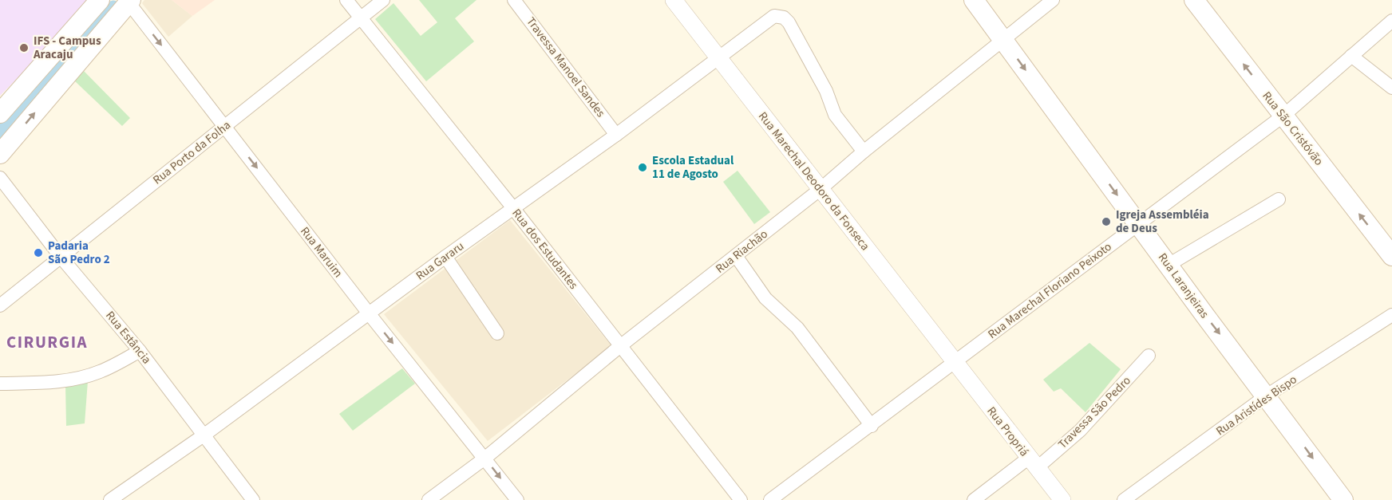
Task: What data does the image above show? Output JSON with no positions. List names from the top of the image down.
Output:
{
  "streets": {
    "main road": ["Rua São Cristóvão", "Rua Laranjeiras"],
    "street": [
      "Travessa Manoel Sandes",
      "Rua Porto da Folha",
      "Rua Marechal Deodoro da Fonseca",
      "Rua dos Estudantes",
      "Rua Riachão",
      "Rua Maruim",
      "Rua Gararu",
      "Rua Marechal Floriano Peixoto",
      "Rua Estância",
      "Rua Aristídes Bispo",
      "Travessa São Pedro",
      "Rua Propriá"
    ]
  },
  "crossings": [
    ["Travessa Manoel Sandes", "Rua Gararu"],
    ["Rua São Cristóvão", "Rua Marechal Floriano Peixoto"],
    ["Rua Porto da Folha", "Rua dos Estudantes"],
    ["Rua Porto da Folha", "Rua Maruim"],
    ["Rua Porto da Folha", "Rua Estância"],
    ["Rua Marechal Deodoro da Fonseca", "Rua Riachão"],
    ["Rua Marechal Deodoro da Fonseca", "Rua Gararu"],
    ["Rua Marechal Deodoro da Fonseca", "Rua Marechal Floriano Peixoto"],
    ["Rua Marechal Deodoro da Fonseca", "Rua Propriá"],
    ["Rua dos Estudantes", "Rua Riachão"],
    ["Rua dos Estudantes", "Rua Gararu"],
    ["Rua Riachão", "Rua Maruim"],
    ["Rua Riachão", "Rua Gararu"],
    ["Rua Riachão", "Rua Laranjeiras"],
    ["Rua Maruim", "Rua Gararu"],
    ["Rua Gararu", "Rua Estância"],
    ["Rua Laranjeiras", "Rua Marechal Floriano Peixoto"],
    ["Rua Laranjeiras", "Rua Aristídes Bispo"],
    ["Rua Marechal Floriano Peixoto", "Rua Propriá"],
    ["Travessa São Pedro", "Rua Propriá"]
  ],
  "one_way": ["Rua São Cristóvão", "Rua Maruim", "Rua Laranjeiras"],
  "districts": ["CIRURGIA"],
  "places": [
    "IFS - Campus Aracaju",
    "Escola Estadual 11 de Agosto",
    "Igreja Assembléia de Deus",
    "Padaria São Pedro 2"
  ]
}
